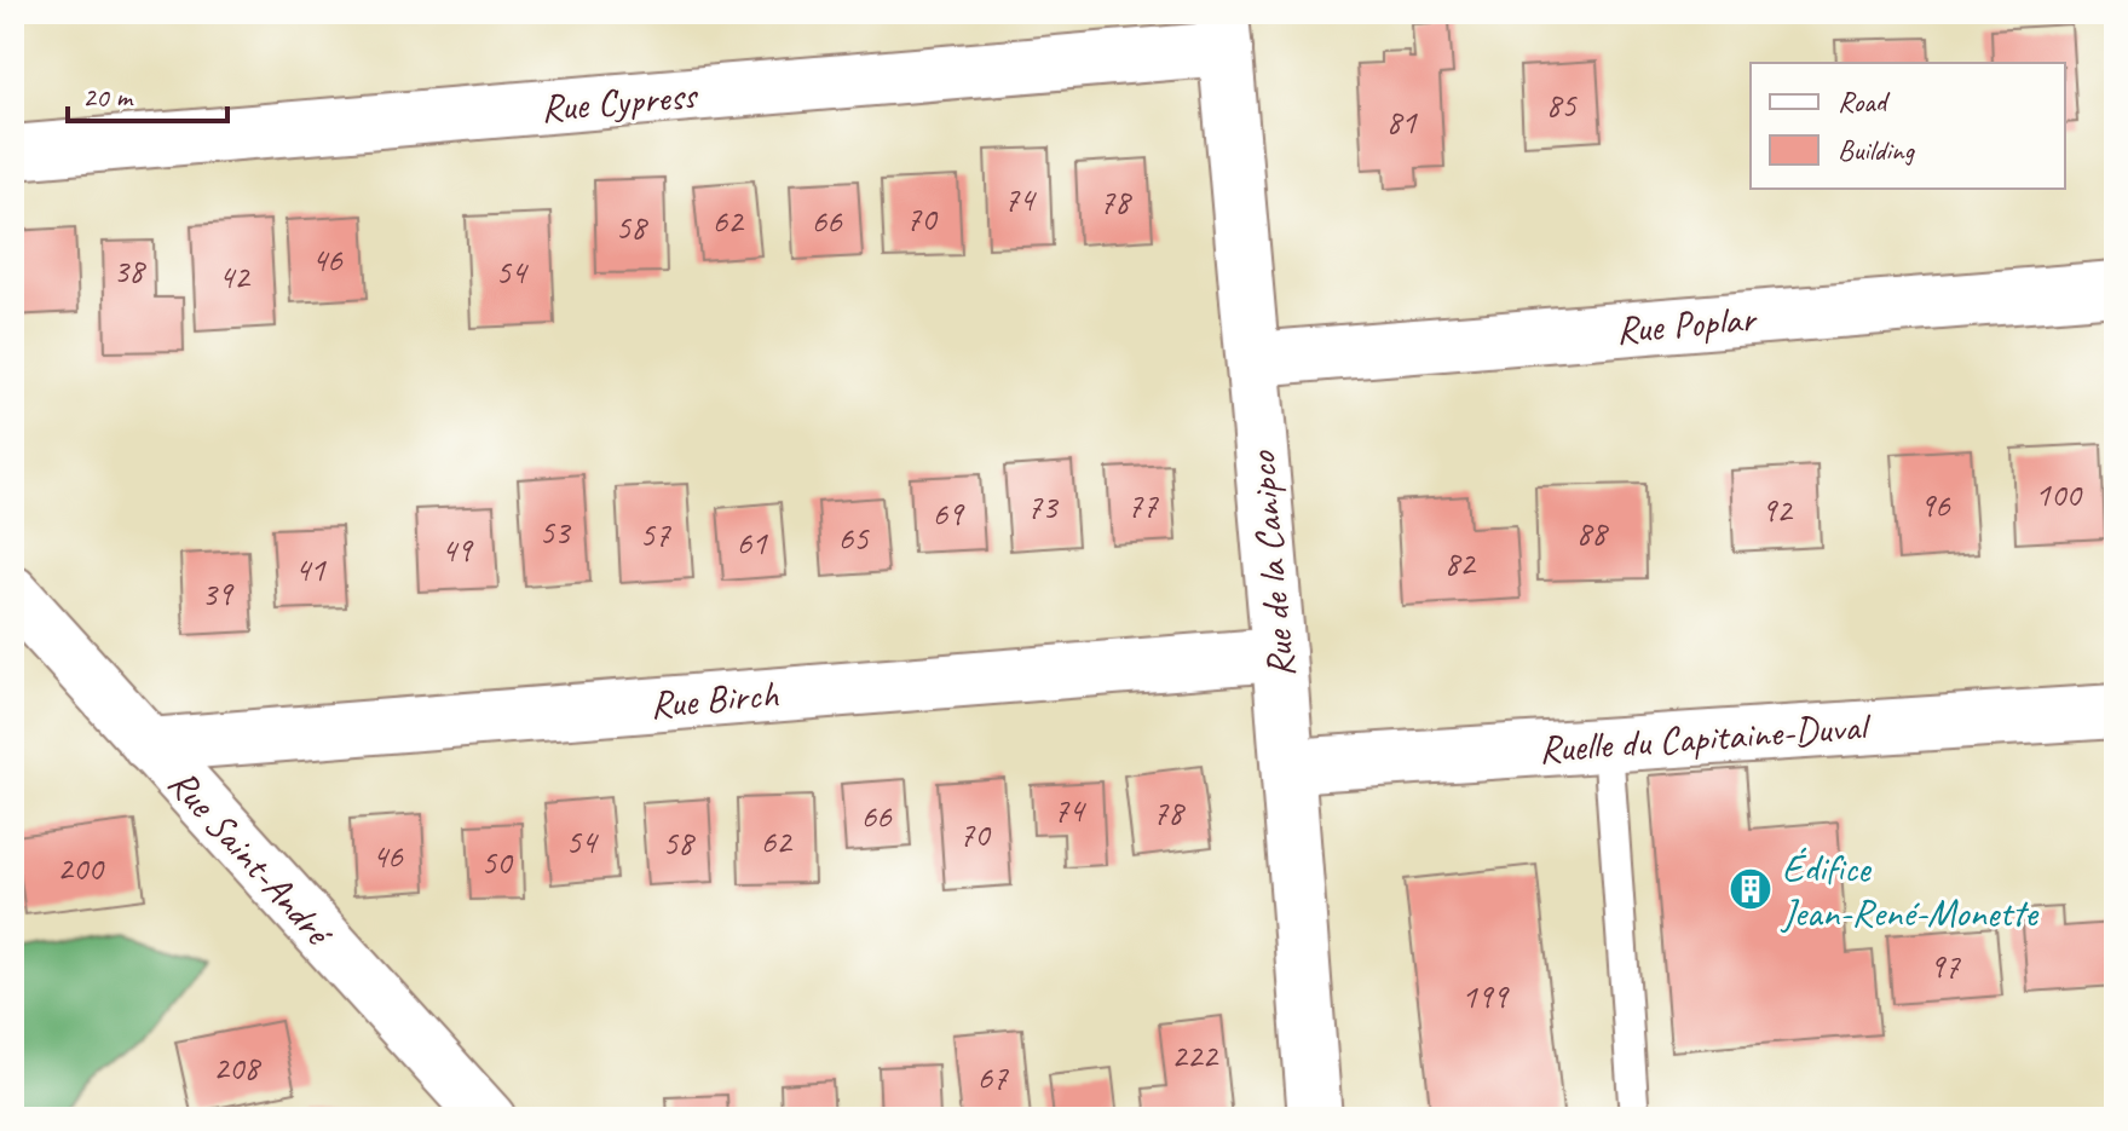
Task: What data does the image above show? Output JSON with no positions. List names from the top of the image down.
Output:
{
  "streets": {
    "street": [
      "Rue Cypress",
      "Rue Poplar",
      "Rue de la Canipco",
      "Rue Birch",
      "Ruelle du Capitaine-Duval",
      "Rue Saint-André"
    ]
  },
  "crossings": [
    ["Rue Cypress", "Rue de la Canipco"],
    ["Rue Poplar", "Rue de la Canipco"],
    ["Rue de la Canipco", "Rue Birch"],
    ["Rue de la Canipco", "Ruelle du Capitaine-Duval"],
    ["Rue Birch", "Rue Saint-André"]
  ],
  "places": {
    "building": ["Édifice Jean-René-Monette"]
  },
  "house_numbers": [
    "85",
    "81",
    "74",
    "78",
    "70",
    "62",
    "66",
    "58",
    "46",
    "38",
    "54",
    "42",
    "100",
    "77",
    "96",
    "73",
    "92",
    "69",
    "53",
    "88",
    "57",
    "65",
    "61",
    "49",
    "82",
    "41",
    "39",
    "74",
    "78",
    "66",
    "70",
    "54",
    "62",
    "58",
    "46",
    "50",
    "200",
    "97",
    "199",
    "222",
    "208",
    "67"
  ],
  "legend": ["Road", "Building"],
  "scale_bar": "20 m"
}
